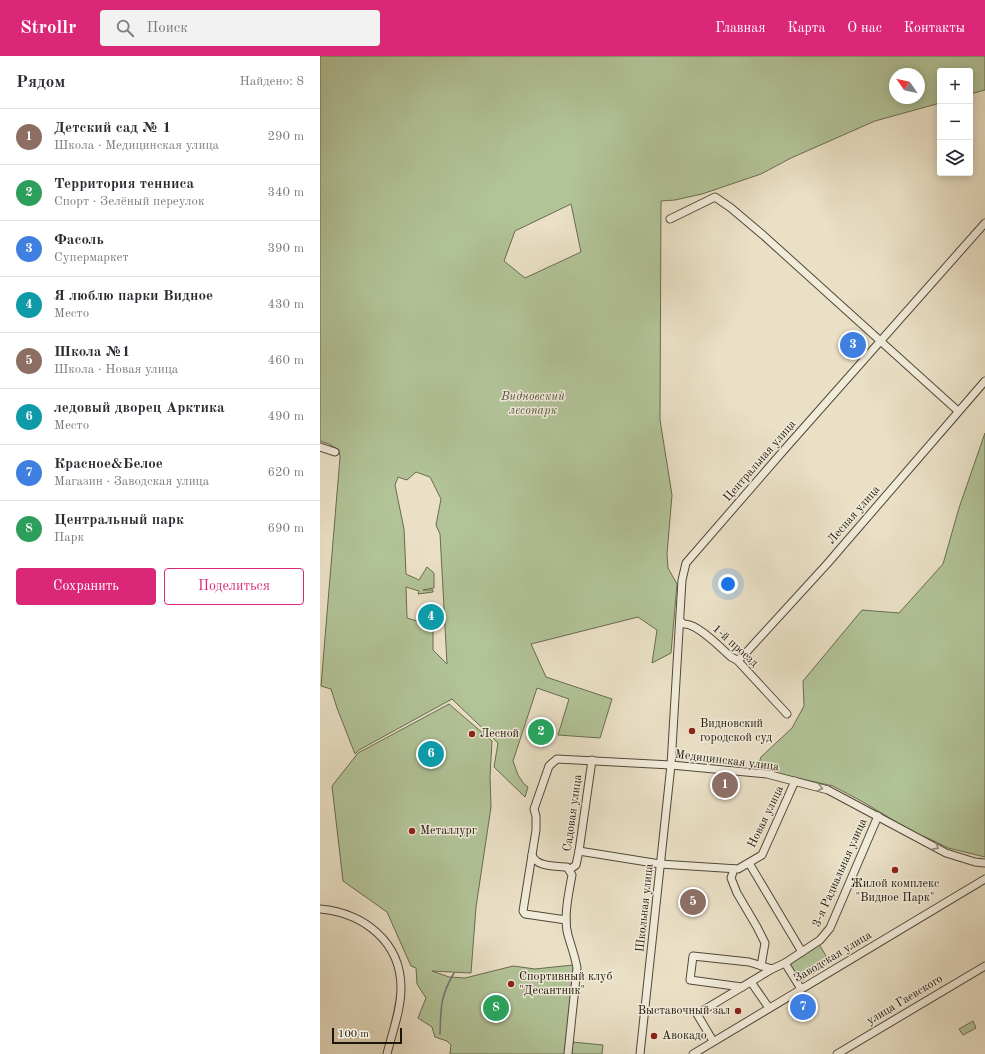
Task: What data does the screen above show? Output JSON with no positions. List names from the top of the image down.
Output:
{
  "streets": {
    "street": [
      "Центральная улица",
      "Лесная улица",
      "1-й проезд",
      "Медицинская улица",
      "Садовая улица",
      "Новая улица",
      "3-я Радиальная улица",
      "Школьная улица",
      "Заводская улица",
      "улица Гаевского"
    ]
  },
  "crossings": [
    ["Центральная улица", "1-й проезд"],
    ["Центральная улица", "Медицинская улица"],
    ["Центральная улица", "Школьная улица"],
    ["Лесная улица", "1-й проезд"],
    ["Медицинская улица", "Садовая улица"],
    ["Медицинская улица", "Новая улица"],
    ["Медицинская улица", "3-я Радиальная улица"],
    ["Медицинская улица", "Школьная улица"],
    ["Садовая улица", "Новая улица"],
    ["Новая улица", "Школьная улица"],
    ["3-я Радиальная улица", "Заводская улица"]
  ],
  "one_way": ["Медицинская улица"],
  "parks": ["Видновский лесопарк"],
  "places": [
    "Видновский городской суд",
    "Лесной",
    "Металлург",
    "Жилой комплекс \"Видное Парк\"",
    "Спортивный клуб \"Десантник\"",
    "Выставочный зал",
    "Авокадо"
  ],
  "scale_bar": "100 m",
  "north": "top left",
  "page": {
    "header": "Strollr",
    "search": "Поиск",
    "nav": [
      "Главная",
      "Карта",
      "О нас",
      "Контакты"
    ],
    "heading": ["Рядом", "Найдено: 8"],
    "map_buttons": ["+", "−"],
    "list": [
      {
        "mark": "1",
        "name": "Детский сад № 1",
        "note": "Школа · Медицинская улица",
        "value": "290 m"
      },
      {
        "mark": "2",
        "name": "Территория тенниса",
        "note": "Спорт · Зелёный переулок",
        "value": "340 m"
      },
      {
        "mark": "3",
        "name": "Фасоль",
        "note": "Супермаркет",
        "value": "390 m"
      },
      {
        "mark": "4",
        "name": "Я люблю парки Видное",
        "note": "Место",
        "value": "430 m"
      },
      {
        "mark": "5",
        "name": "Школа №1",
        "note": "Школа · Новая улица",
        "value": "460 m"
      },
      {
        "mark": "6",
        "name": "ледовый дворец Арктика",
        "note": "Место",
        "value": "490 m"
      },
      {
        "mark": "7",
        "name": "Красное&Белое",
        "note": "Магазин · Заводская улица",
        "value": "620 m"
      },
      {
        "mark": "8",
        "name": "Центральный парк",
        "note": "Парк",
        "value": "690 m"
      }
    ],
    "pins": [
      "3",
      "4",
      "2",
      "6",
      "1",
      "5",
      "7",
      "8"
    ],
    "buttons": ["Сохранить", "Поделиться"],
    "scale": "100 m"
  }
}
